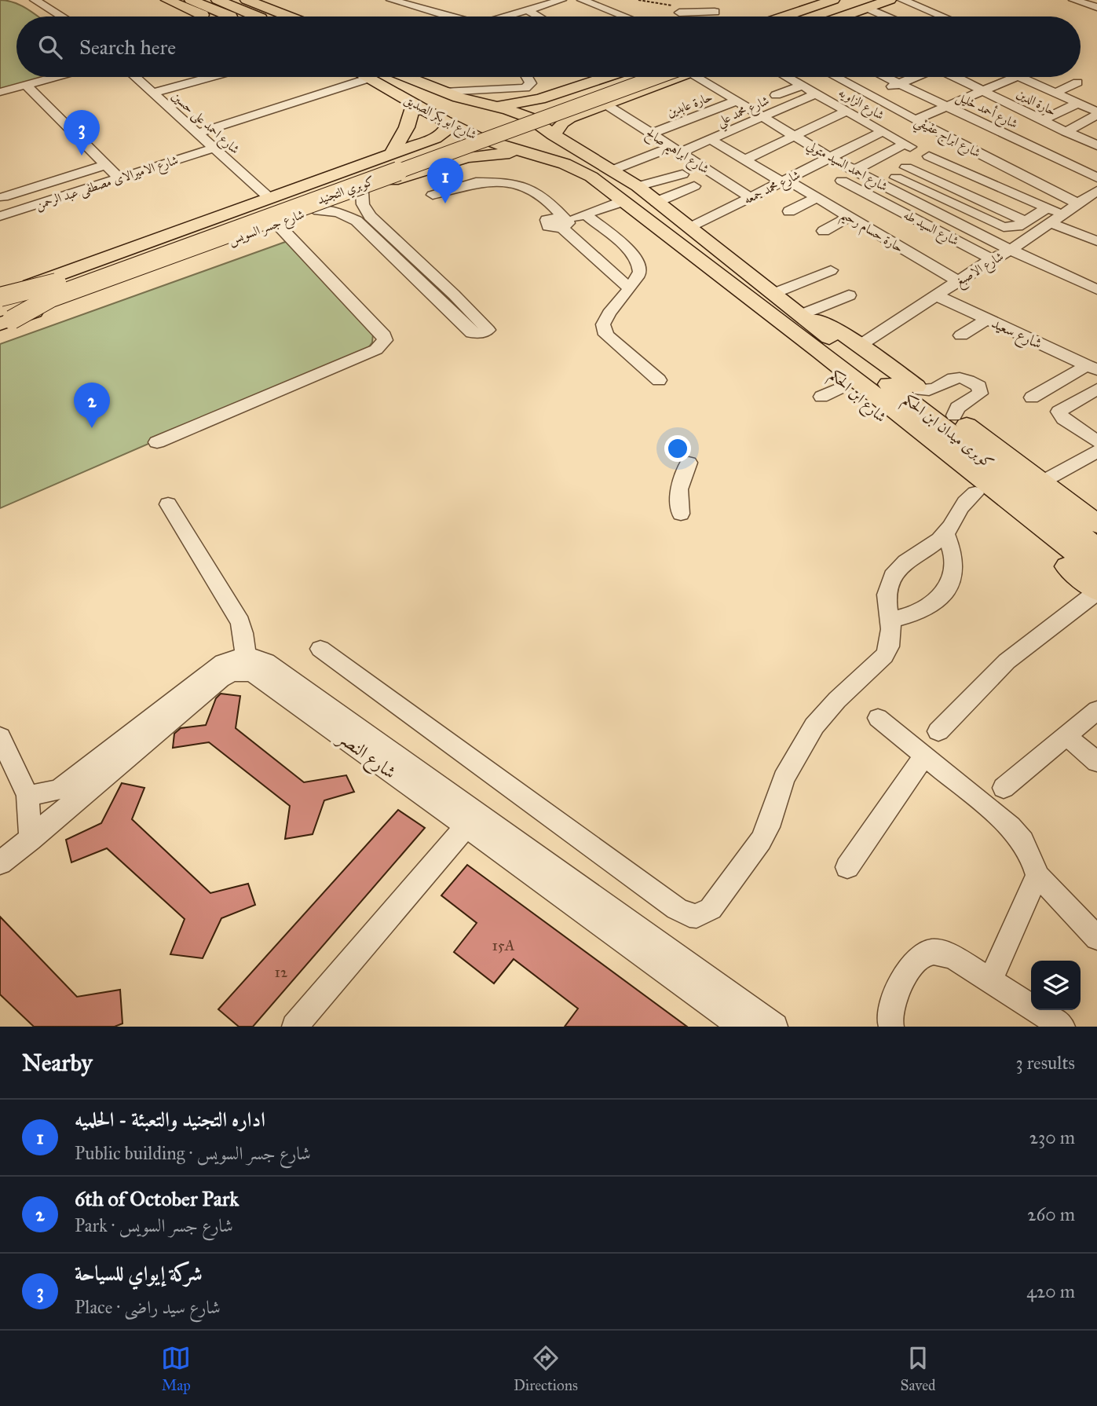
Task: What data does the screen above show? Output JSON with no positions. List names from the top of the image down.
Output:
{
  "streets": {
    "main road": [
      "شارع ابو بكر الصديق",
      "كوبري التجنيد",
      "شارع جسر السويس",
      "شارع ابن الحكم",
      "كوبرى ميدان ابن الحكم"
    ],
    "street": [
      "حارة الدين",
      "شارع الزاويه",
      "حارة عابدين",
      "شارع أحمد خليل",
      "شارع محمد علي",
      "شارع احمد على حسين",
      "شارع ابراج عفيفي",
      "شارع ابراهيم صالح",
      "شارع احمد السيد متولي",
      "شارع الاميرالاى مصطفى عبد الرحمن",
      "شارع محمد جمعه",
      "شارع السيد طه",
      "حارة حسام رحيم",
      "شارع الاصبغ",
      "شارع سعيد",
      "شارع النصر"
    ]
  },
  "crossings": [
    ["شارع الزاويه", "شارع محمد علي"],
    ["شارع الزاويه", "شارع ابراج عفيفي"],
    ["شارع الزاويه", "شارع احمد السيد متولي"],
    ["شارع الزاويه", "شارع محمد جمعه"],
    ["حارة عابدين", "شارع ابراهيم صالح"],
    ["حارة عابدين", "شارع احمد السيد متولي"],
    ["شارع محمد علي", "شارع ابراهيم صالح"],
    ["شارع محمد علي", "شارع احمد السيد متولي"],
    ["شارع محمد علي", "حارة حسام رحيم"],
    ["شارع ابو بكر الصديق", "شارع جسر السويس"],
    ["شارع ابو بكر الصديق", "شارع ابن الحكم"],
    ["شارع احمد على حسين", "شارع الاميرالاى مصطفى عبد الرحمن"],
    ["شارع احمد على حسين", "شارع جسر السويس"],
    ["شارع ابراج عفيفي", "شارع الاصبغ"],
    ["شارع ابراهيم صالح", "شارع محمد جمعه"],
    ["شارع احمد السيد متولي", "شارع محمد جمعه"],
    ["شارع احمد السيد متولي", "شارع الاصبغ"],
    ["شارع محمد جمعه", "حارة حسام رحيم"],
    ["كوبري التجنيد", "شارع جسر السويس"],
    ["شارع جسر السويس", "شارع ابن الحكم"],
    ["شارع السيد طه", "شارع الاصبغ"],
    ["حارة حسام رحيم", "شارع الاصبغ"],
    ["شارع الاصبغ", "شارع سعيد"],
    ["شارع ابن الحكم", "كوبرى ميدان ابن الحكم"]
  ],
  "house_numbers": ["15A", "12"],
  "page": {
    "search": "Search here",
    "pins": ["3", "1", "2"],
    "heading": ["Nearby", "3 results"],
    "list": [
      {
        "mark": "1",
        "name": "اداره التجنيد والتعبئة - الحلميه",
        "note": "Public building · شارع جسر السويس",
        "value": "230 m"
      },
      {
        "mark": "2",
        "name": "6th of October Park",
        "note": "Park · شارع جسر السويس",
        "value": "260 m"
      },
      {
        "mark": "3",
        "name": "شركة إيواي للسياحة",
        "note": "Place · شارع سيد راضى",
        "value": "420 m"
      }
    ],
    "nav": ["Map", "Directions", "Saved"]
  }
}
